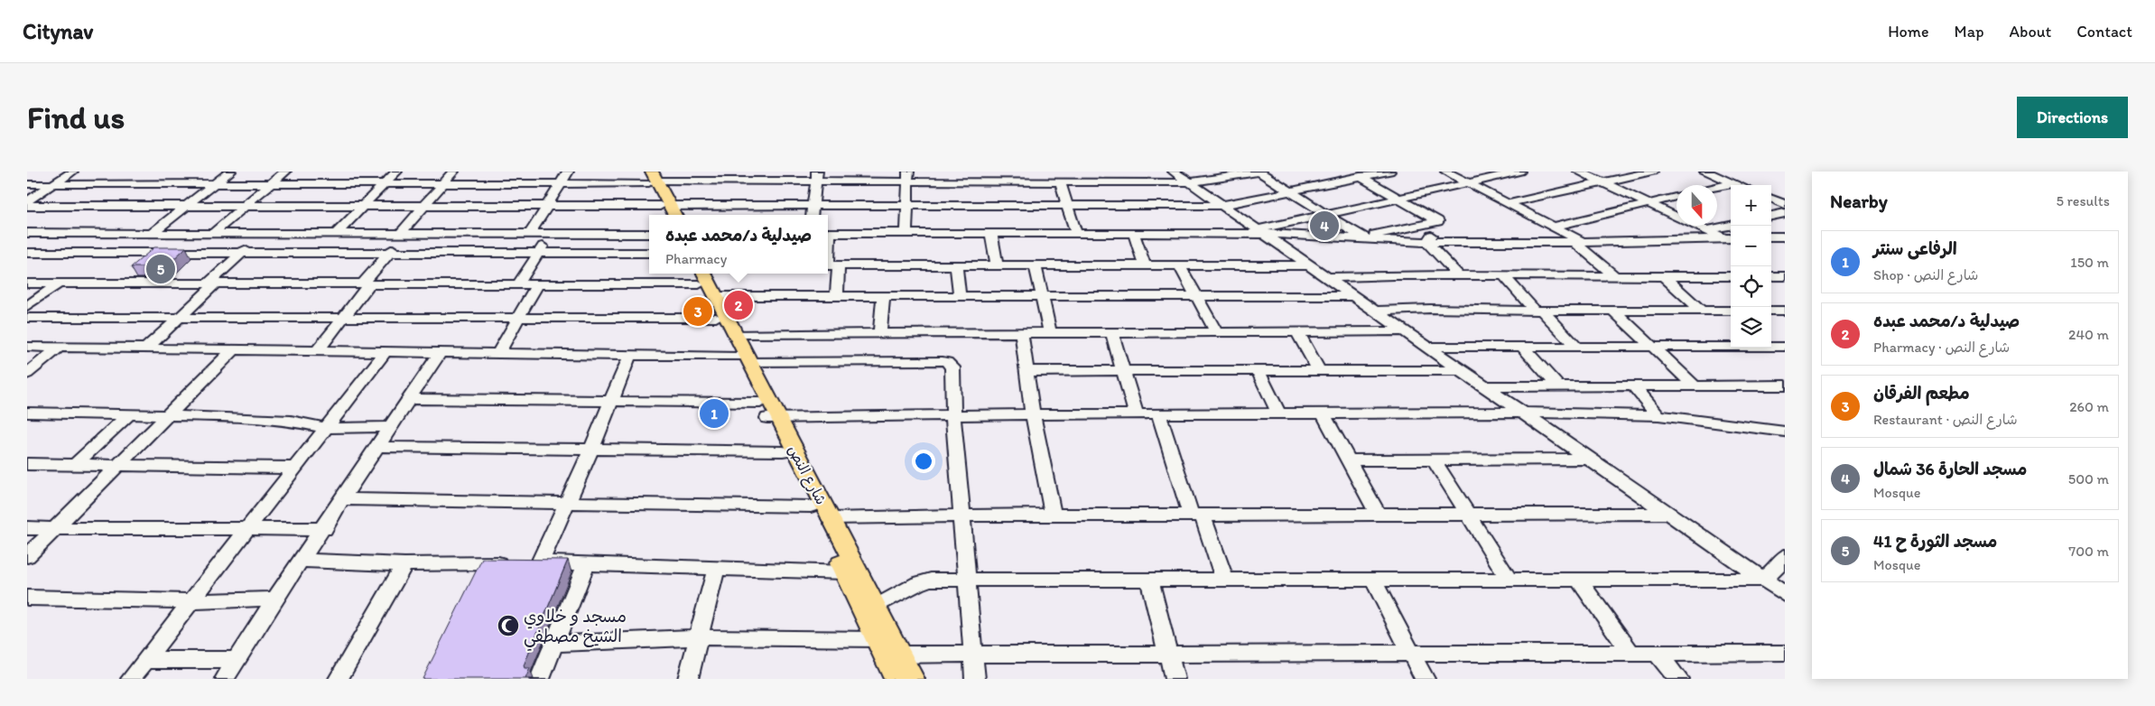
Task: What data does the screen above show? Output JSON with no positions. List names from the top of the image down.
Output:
{
  "streets": {
    "main road": ["شارع النص"]
  },
  "places": {
    "mosque": ["مسجد و خلاوي الشيخ مصطفي"]
  },
  "north": "bottom",
  "page": {
    "header": "Citynav",
    "nav": [
      "Home",
      "Map",
      "About",
      "Contact"
    ],
    "buttons": "Directions",
    "title": "Find us",
    "heading": ["Nearby", "5 results"],
    "map_buttons": ["+", "−"],
    "pins": [
      "4",
      "5",
      "2",
      "3",
      "1"
    ],
    "popup": ["صيدلية د/محمد عبده", "Pharmacy"],
    "list": [
      {
        "mark": "1",
        "name": "الرفاعى سنتر",
        "note": "Shop · شارع النص",
        "value": "150 m"
      },
      {
        "mark": "2",
        "name": "صيدلية د/محمد عبده",
        "note": "Pharmacy · شارع النص",
        "value": "240 m"
      },
      {
        "mark": "3",
        "name": "مطعم الفرقان",
        "note": "Restaurant · شارع النص",
        "value": "260 m"
      },
      {
        "mark": "4",
        "name": "مسجد الحارة 36 شمال",
        "note": "Mosque",
        "value": "500 m"
      },
      {
        "mark": "5",
        "name": "مسجد الثورة ح 41",
        "note": "Mosque",
        "value": "700 m"
      }
    ]
  }
}
